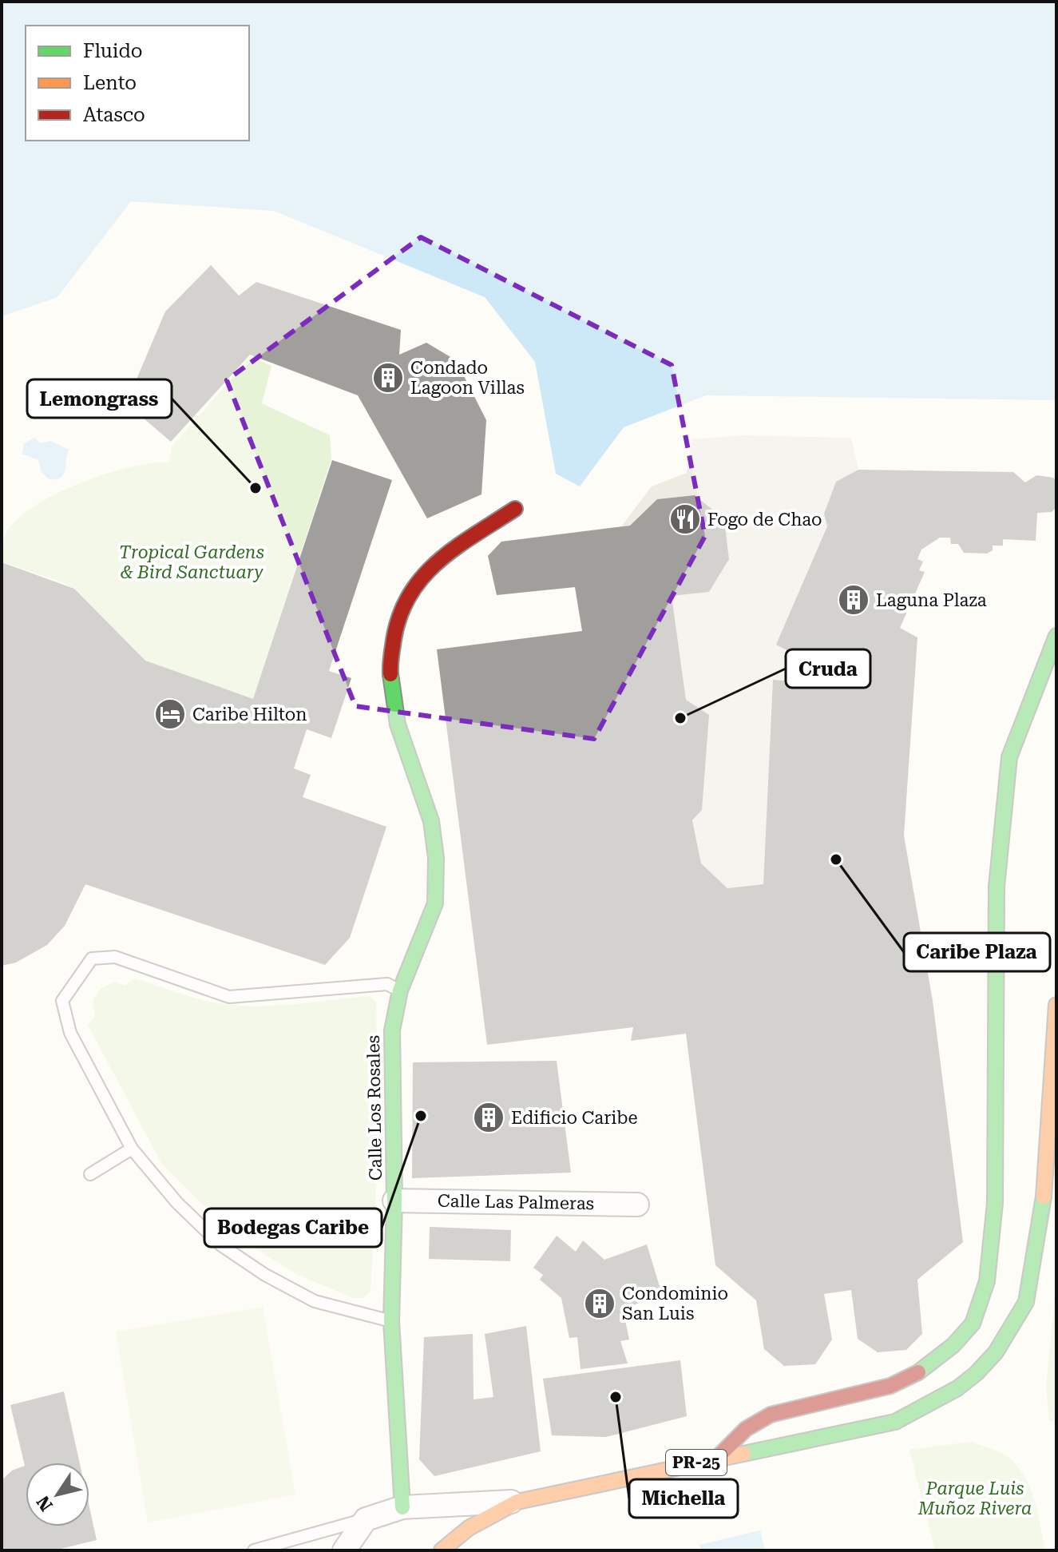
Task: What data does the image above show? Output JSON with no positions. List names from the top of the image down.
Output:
{
  "streets": {
    "street": ["Calle Los Rosales", "Calle Las Palmeras", "PR-25"]
  },
  "crossings": [
    ["Calle Los Rosales", "Calle Las Palmeras"]
  ],
  "parks": ["Tropical Gardens & Bird Sanctuary", "Parque Luis Muñoz Rivera"],
  "places": {
    "building": [
      "Condado Lagoon Villas",
      "Laguna Plaza",
      "Edificio Caribe",
      "Condominio San Luis"
    ],
    "other": [
      "Lemongrass",
      "Cruda",
      "Caribe Plaza",
      "Bodegas Caribe",
      "Michella"
    ],
    "restaurant": ["Fogo de Chao"],
    "hotel": ["Caribe Hilton"]
  },
  "legend": ["Fluido", "Lento", "Atasco"],
  "north": "bottom left"
}
